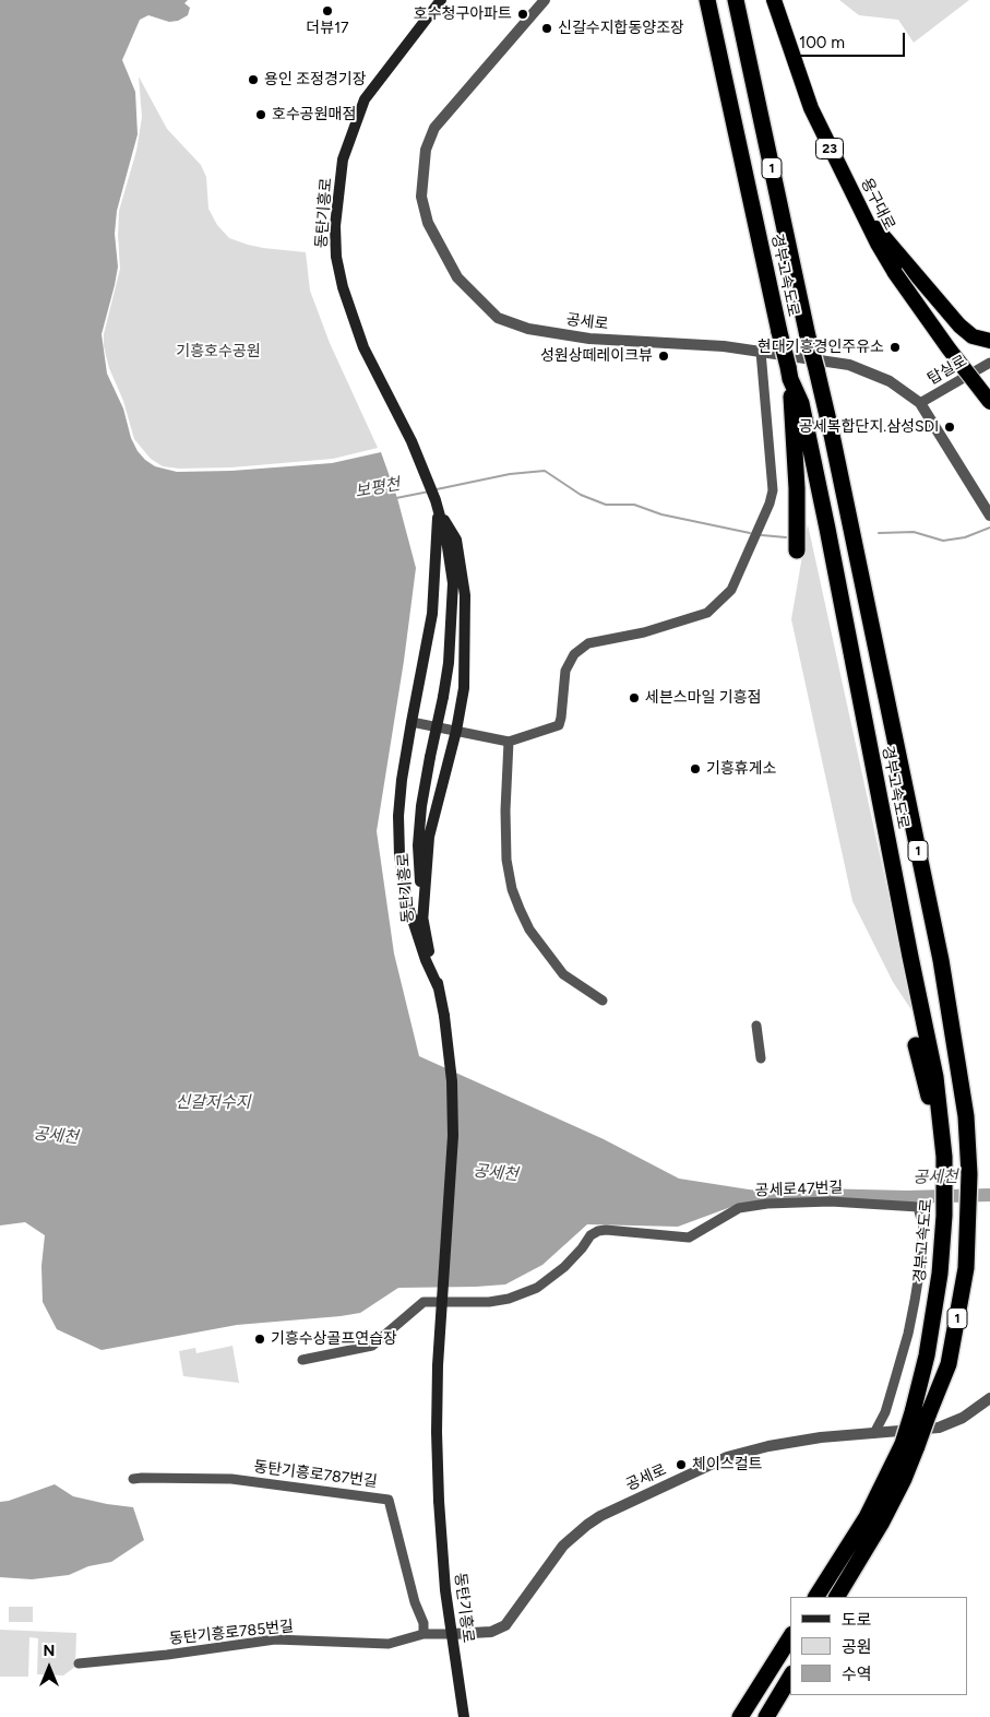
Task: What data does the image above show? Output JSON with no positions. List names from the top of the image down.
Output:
{
  "streets": {
    "highway": [
      "23",
      "1",
      "용구대로",
      "경부고속도로"
    ],
    "main road": ["동탄기흥로"],
    "street": [
      "공세로",
      "탑실로",
      "공세로47번길",
      "동탄기흥로787번길",
      "동탄기흥로785번길"
    ]
  },
  "crossings": [
    ["동탄기흥로", "공세로"],
    ["동탄기흥로", "동탄기흥로785번길"],
    ["공세로", "탑실로"],
    ["공세로", "공세로47번길"],
    ["공세로", "동탄기흥로785번길"],
    ["동탄기흥로787번길", "동탄기흥로785번길"]
  ],
  "water": ["보평천", "신갈저수지", "공세천"],
  "parks": ["기흥호수공원"],
  "places": [
    "더뷰17",
    "호수청구아파트",
    "신갈수지합동양조장",
    "용인 조정경기장",
    "호수공원매점",
    "현대기흥경인주유소",
    "성원상떼레이크뷰",
    "공세복합단지.삼성SDI",
    "세븐스마일 기흥점",
    "기흥휴게소",
    "기흥수상골프연습장",
    "체이스컬트"
  ],
  "legend": ["도로", "공원", "수역"],
  "scale_bar": "100 m",
  "north": "top"
}
